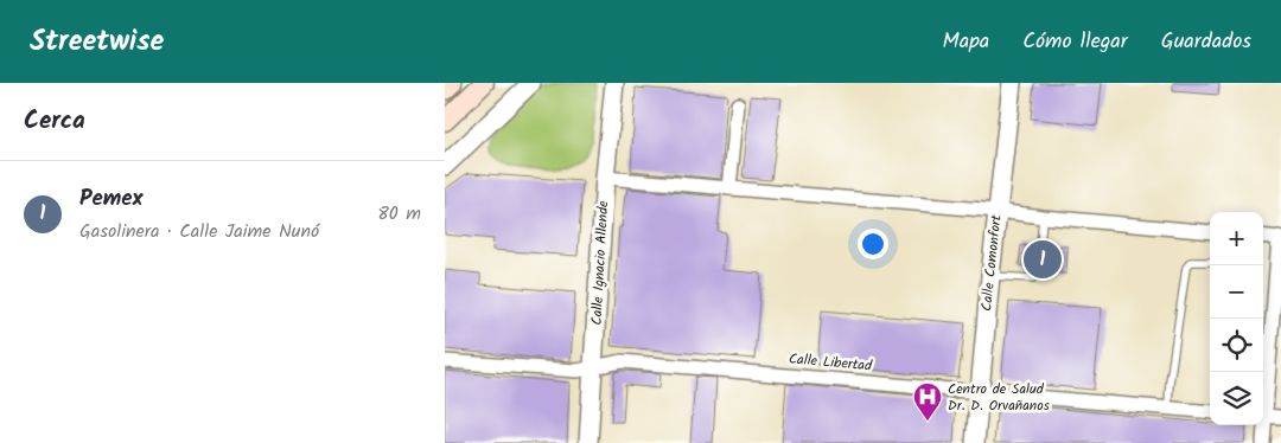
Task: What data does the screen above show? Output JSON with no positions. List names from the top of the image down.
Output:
{
  "streets": {
    "street": ["Calle Ignacio Allende", "Calle Comonfort", "Calle Libertad"]
  },
  "crossings": [
    ["Calle Ignacio Allende", "Calle Libertad"],
    ["Calle Comonfort", "Calle Libertad"]
  ],
  "places": {
    "hospital": ["Centro de Salud Dr. D. Orvañanos"]
  },
  "page": {
    "header": "Streetwise",
    "nav": ["Mapa", "Cómo llegar", "Guardados"],
    "heading": "Cerca",
    "list": [
      {
        "mark": "1",
        "name": "Pemex",
        "note": "Gasolinera · Calle Jaime Nunó",
        "value": "80 m"
      }
    ],
    "map_buttons": ["+", "−"],
    "pins": "1"
  }
}
